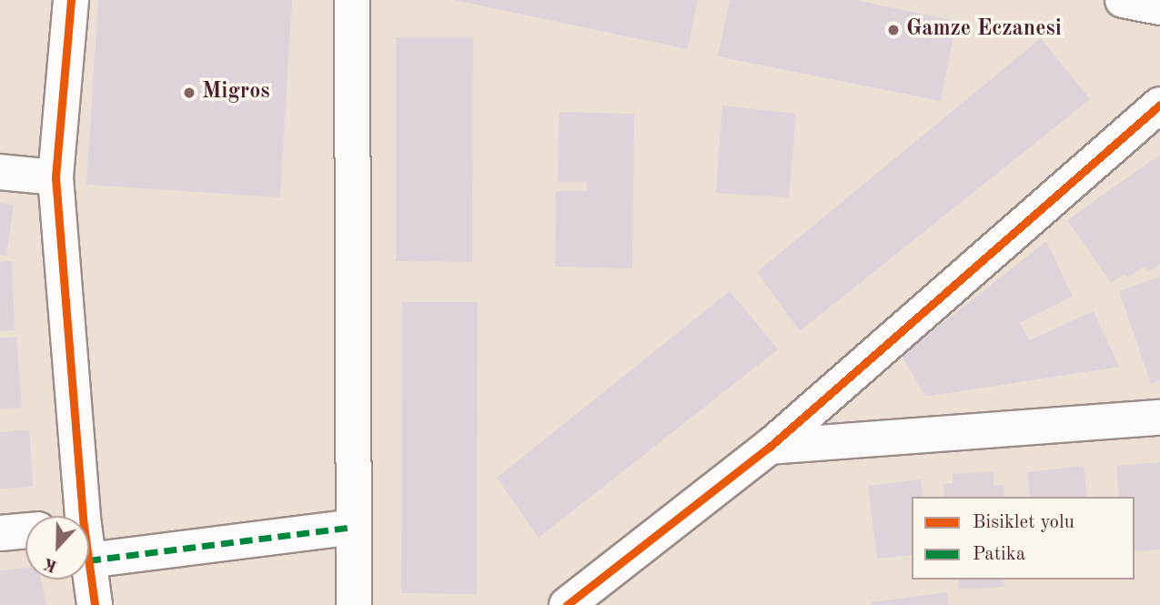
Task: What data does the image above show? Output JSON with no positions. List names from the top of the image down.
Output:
{
  "places": ["Gamze Eczanesi", "Migros"],
  "legend": ["Bisiklet yolu", "Patika"],
  "north": "bottom"
}
